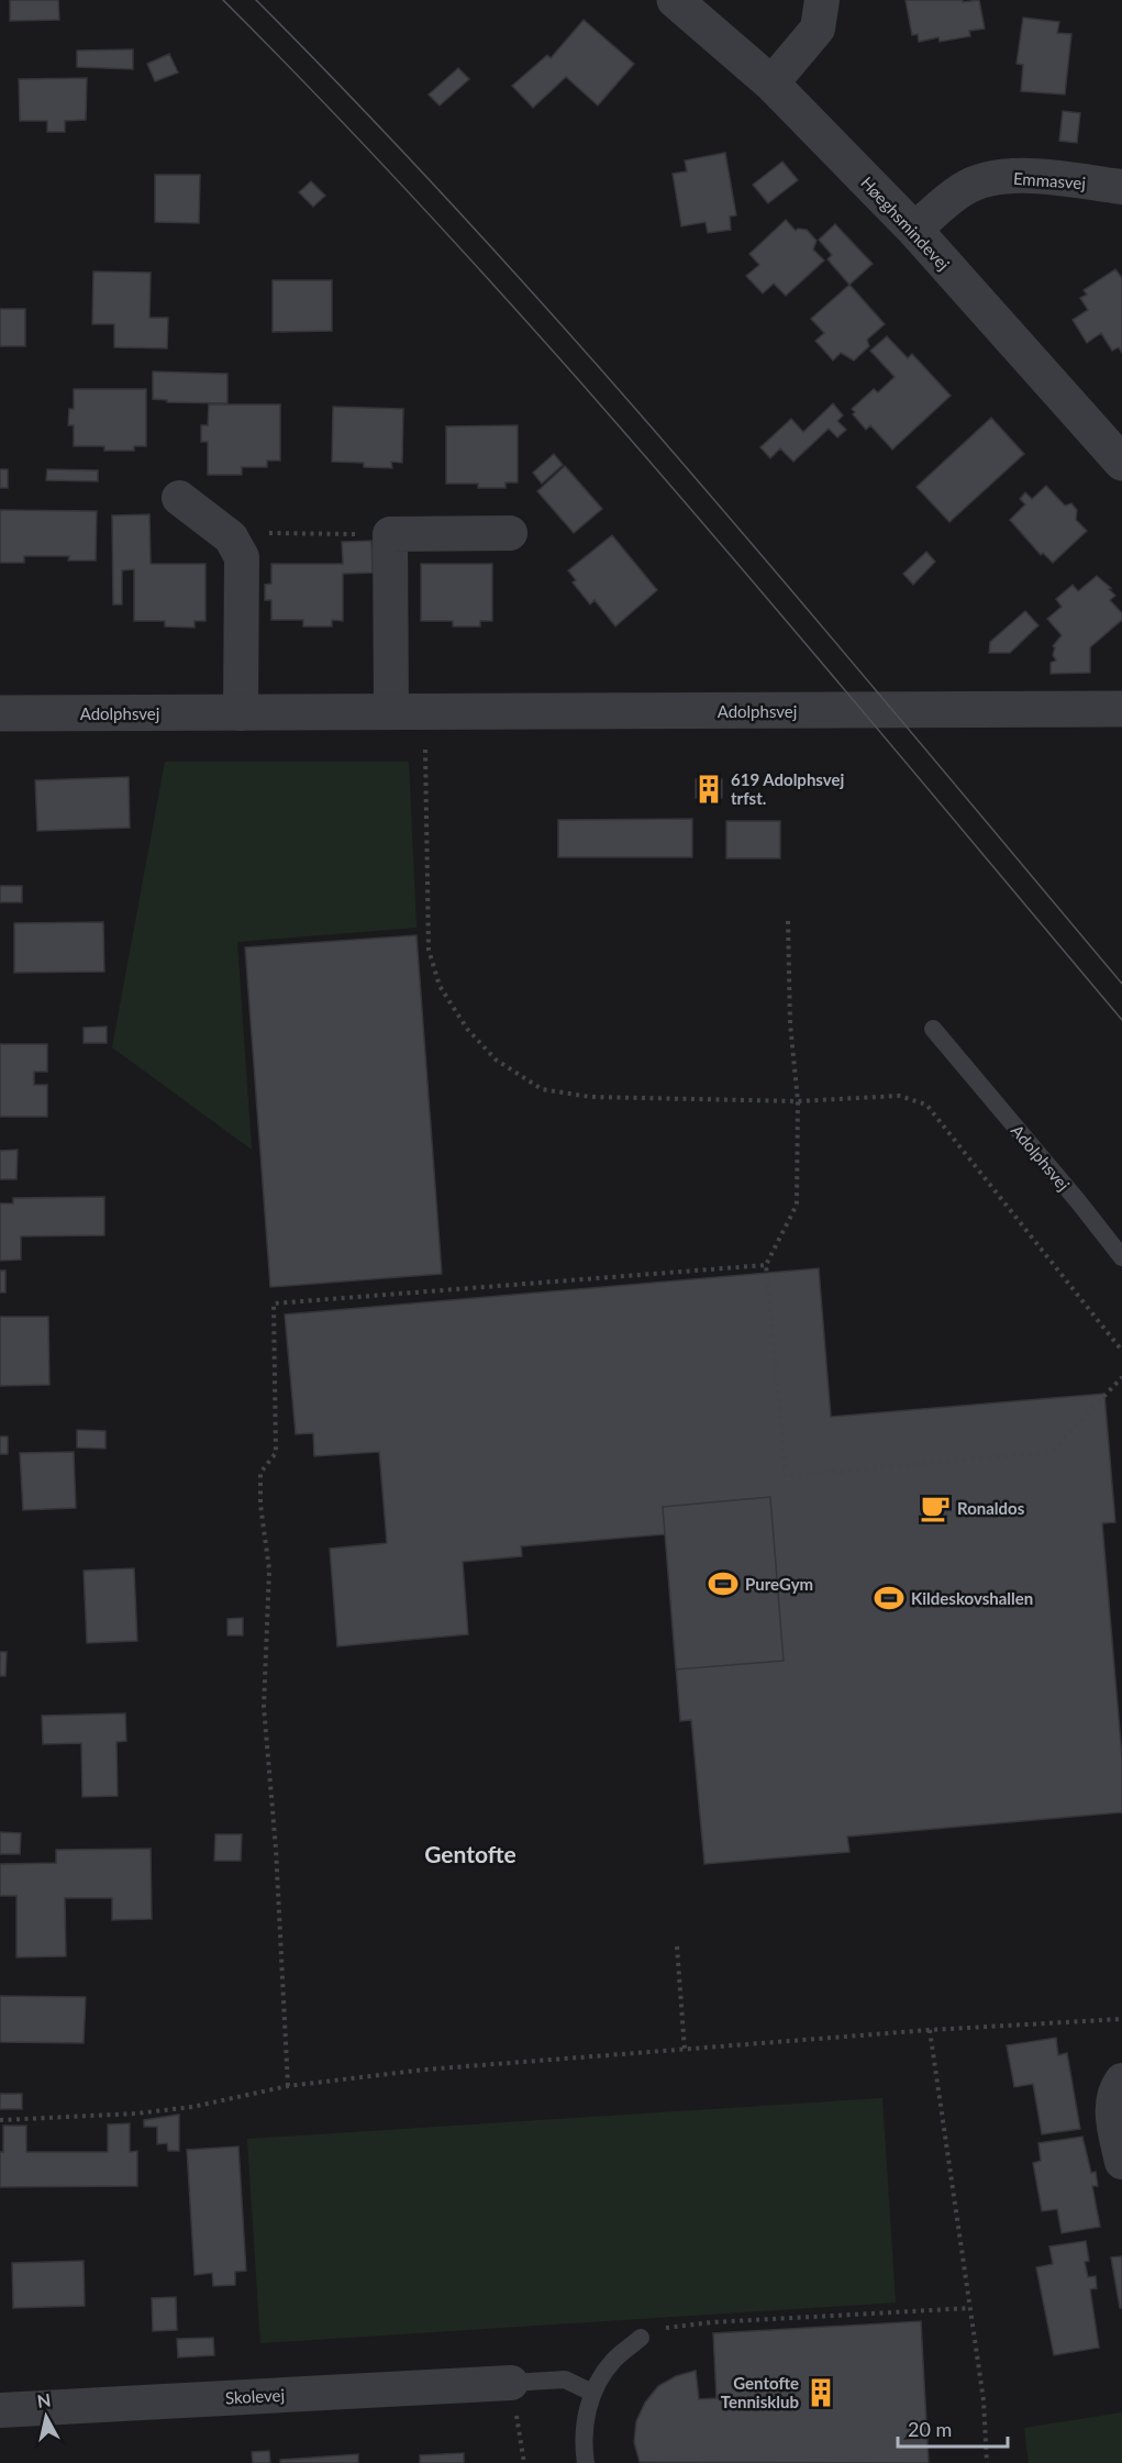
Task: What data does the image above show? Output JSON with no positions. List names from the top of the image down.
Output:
{
  "streets": {
    "street": [
      "Emmasvej",
      "Høeghsmindevej",
      "Adolphsvej",
      "Skolevej"
    ]
  },
  "crossings": [
    ["Emmasvej", "Høeghsmindevej"]
  ],
  "districts": ["Gentofte"],
  "places": {
    "building": ["619 Adolphsvej trfst.", "Gentofte Tennisklub"],
    "cafe": ["Ronaldos"],
    "sports": ["PureGym", "Kildeskovshallen"]
  },
  "scale_bar": "20 m",
  "north": "top"
}
